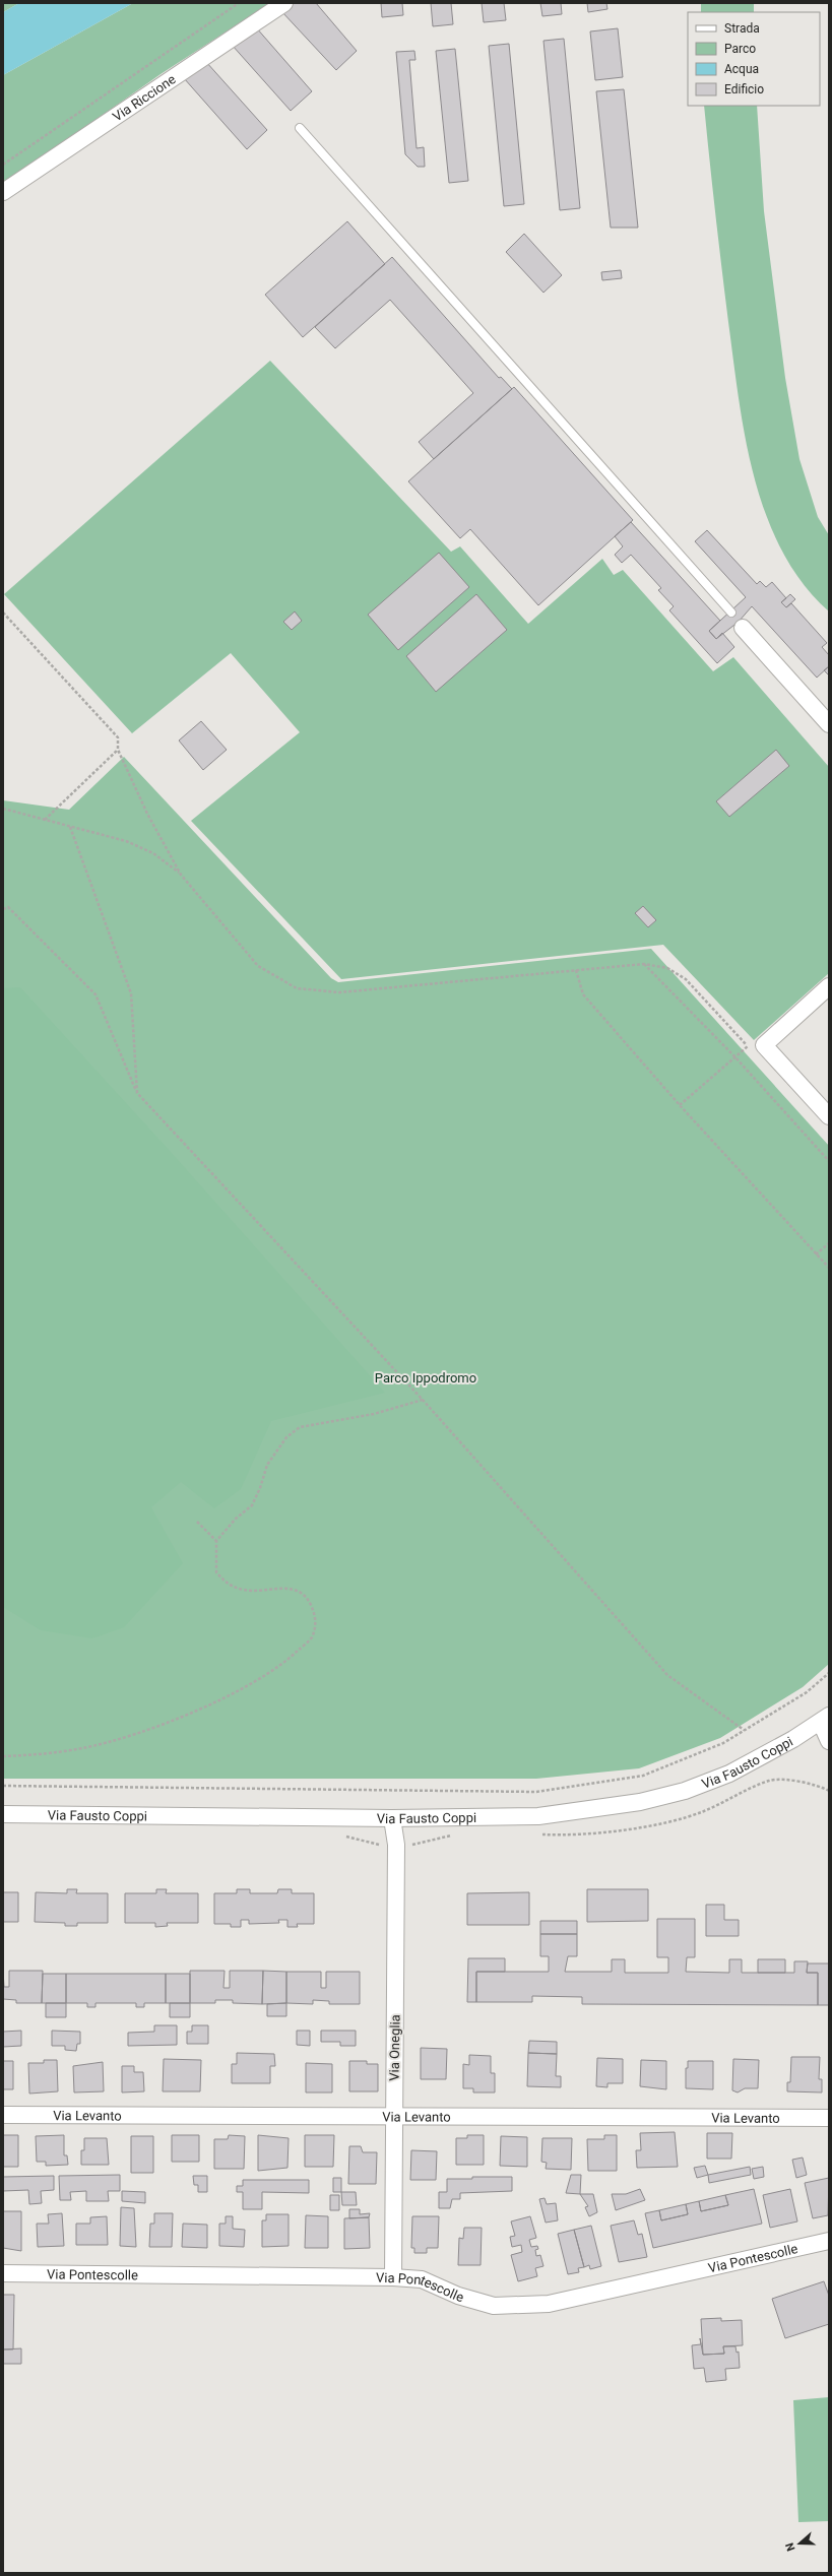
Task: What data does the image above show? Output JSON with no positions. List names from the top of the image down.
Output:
{
  "streets": {
    "street": [
      "Via Riccione",
      "Via Fausto Coppi",
      "Via Oneglia",
      "Via Levanto",
      "Via Pontescolle"
    ]
  },
  "crossings": [
    ["Via Fausto Coppi", "Via Oneglia"],
    ["Via Oneglia", "Via Levanto"],
    ["Via Oneglia", "Via Pontescolle"]
  ],
  "parks": ["Parco Ippodromo"],
  "legend": [
    "Strada",
    "Parco",
    "Acqua",
    "Edificio"
  ],
  "north": "left"
}
